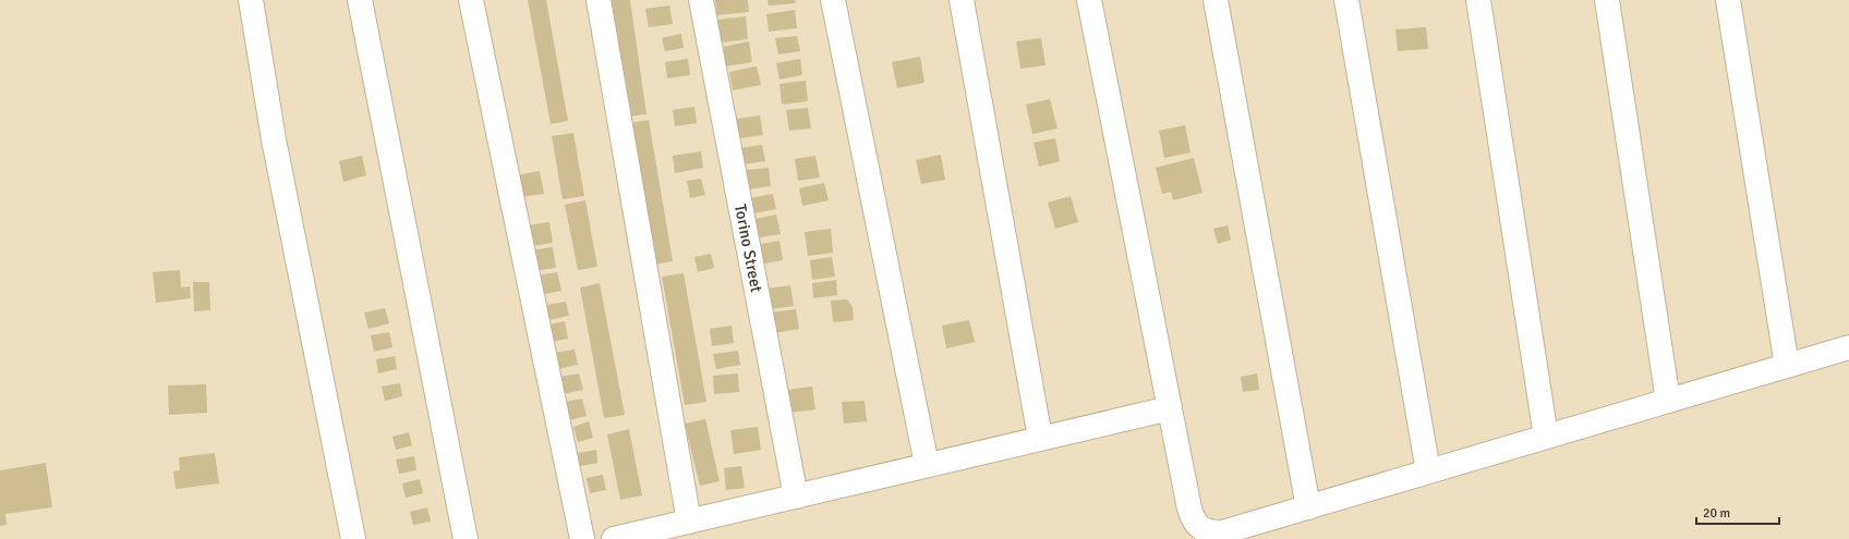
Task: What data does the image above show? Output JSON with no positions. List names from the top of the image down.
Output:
{
  "streets": {
    "street": ["Torino Street"]
  },
  "scale_bar": "20 m"
}
